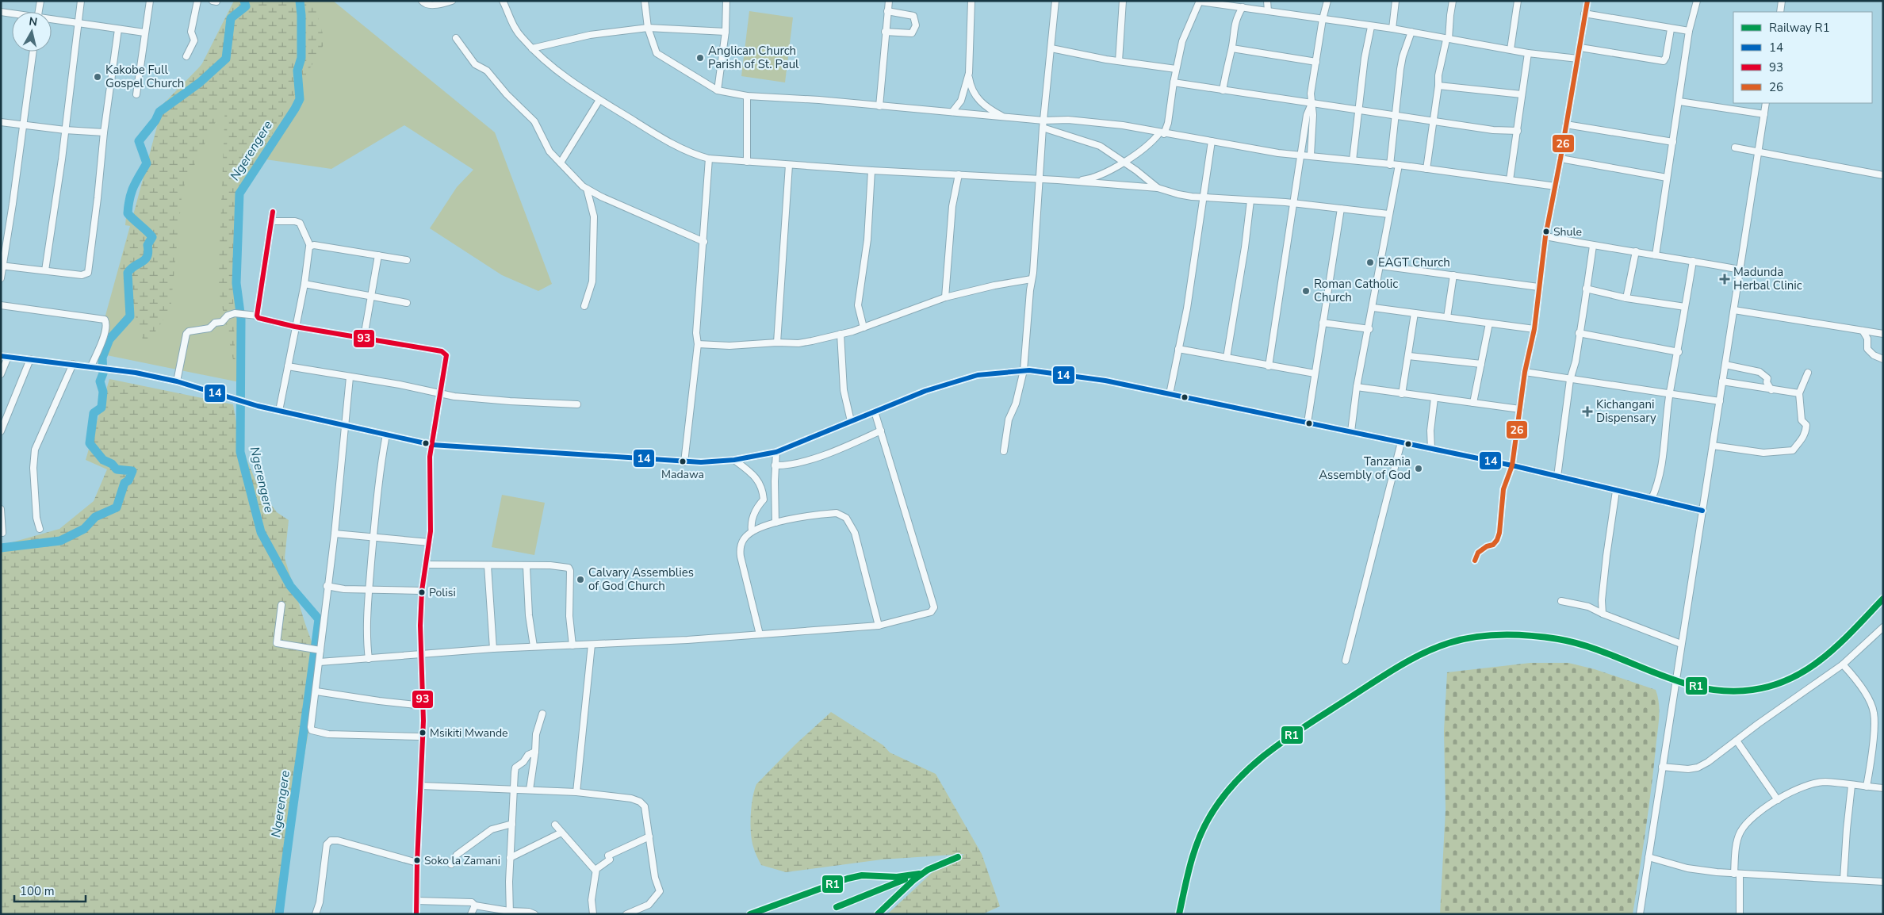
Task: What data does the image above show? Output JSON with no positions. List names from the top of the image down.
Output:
{
  "water": ["Ngerengere"],
  "places": {
    "other": [
      "Anglican Church Parish of St. Paul",
      "Kakobe Full Gospel Church",
      "Shule",
      "EAGT Church",
      "Roman Catholic Church",
      "Madawa",
      "Tanzania Assembly of God",
      "Calvary Assemblies of God Church",
      "Polisi",
      "Msikiti Mwande",
      "Soko la Zamani"
    ],
    "health": ["Madunda Herbal Clinic", "Kichangani Dispensary"]
  },
  "lines": [
    "transit line 26",
    "transit line 93",
    "transit line 14",
    "rail line R1"
  ],
  "legend": [
    "Railway R1",
    "14",
    "93",
    "26"
  ],
  "scale_bar": "100 m",
  "north": "top"
}
